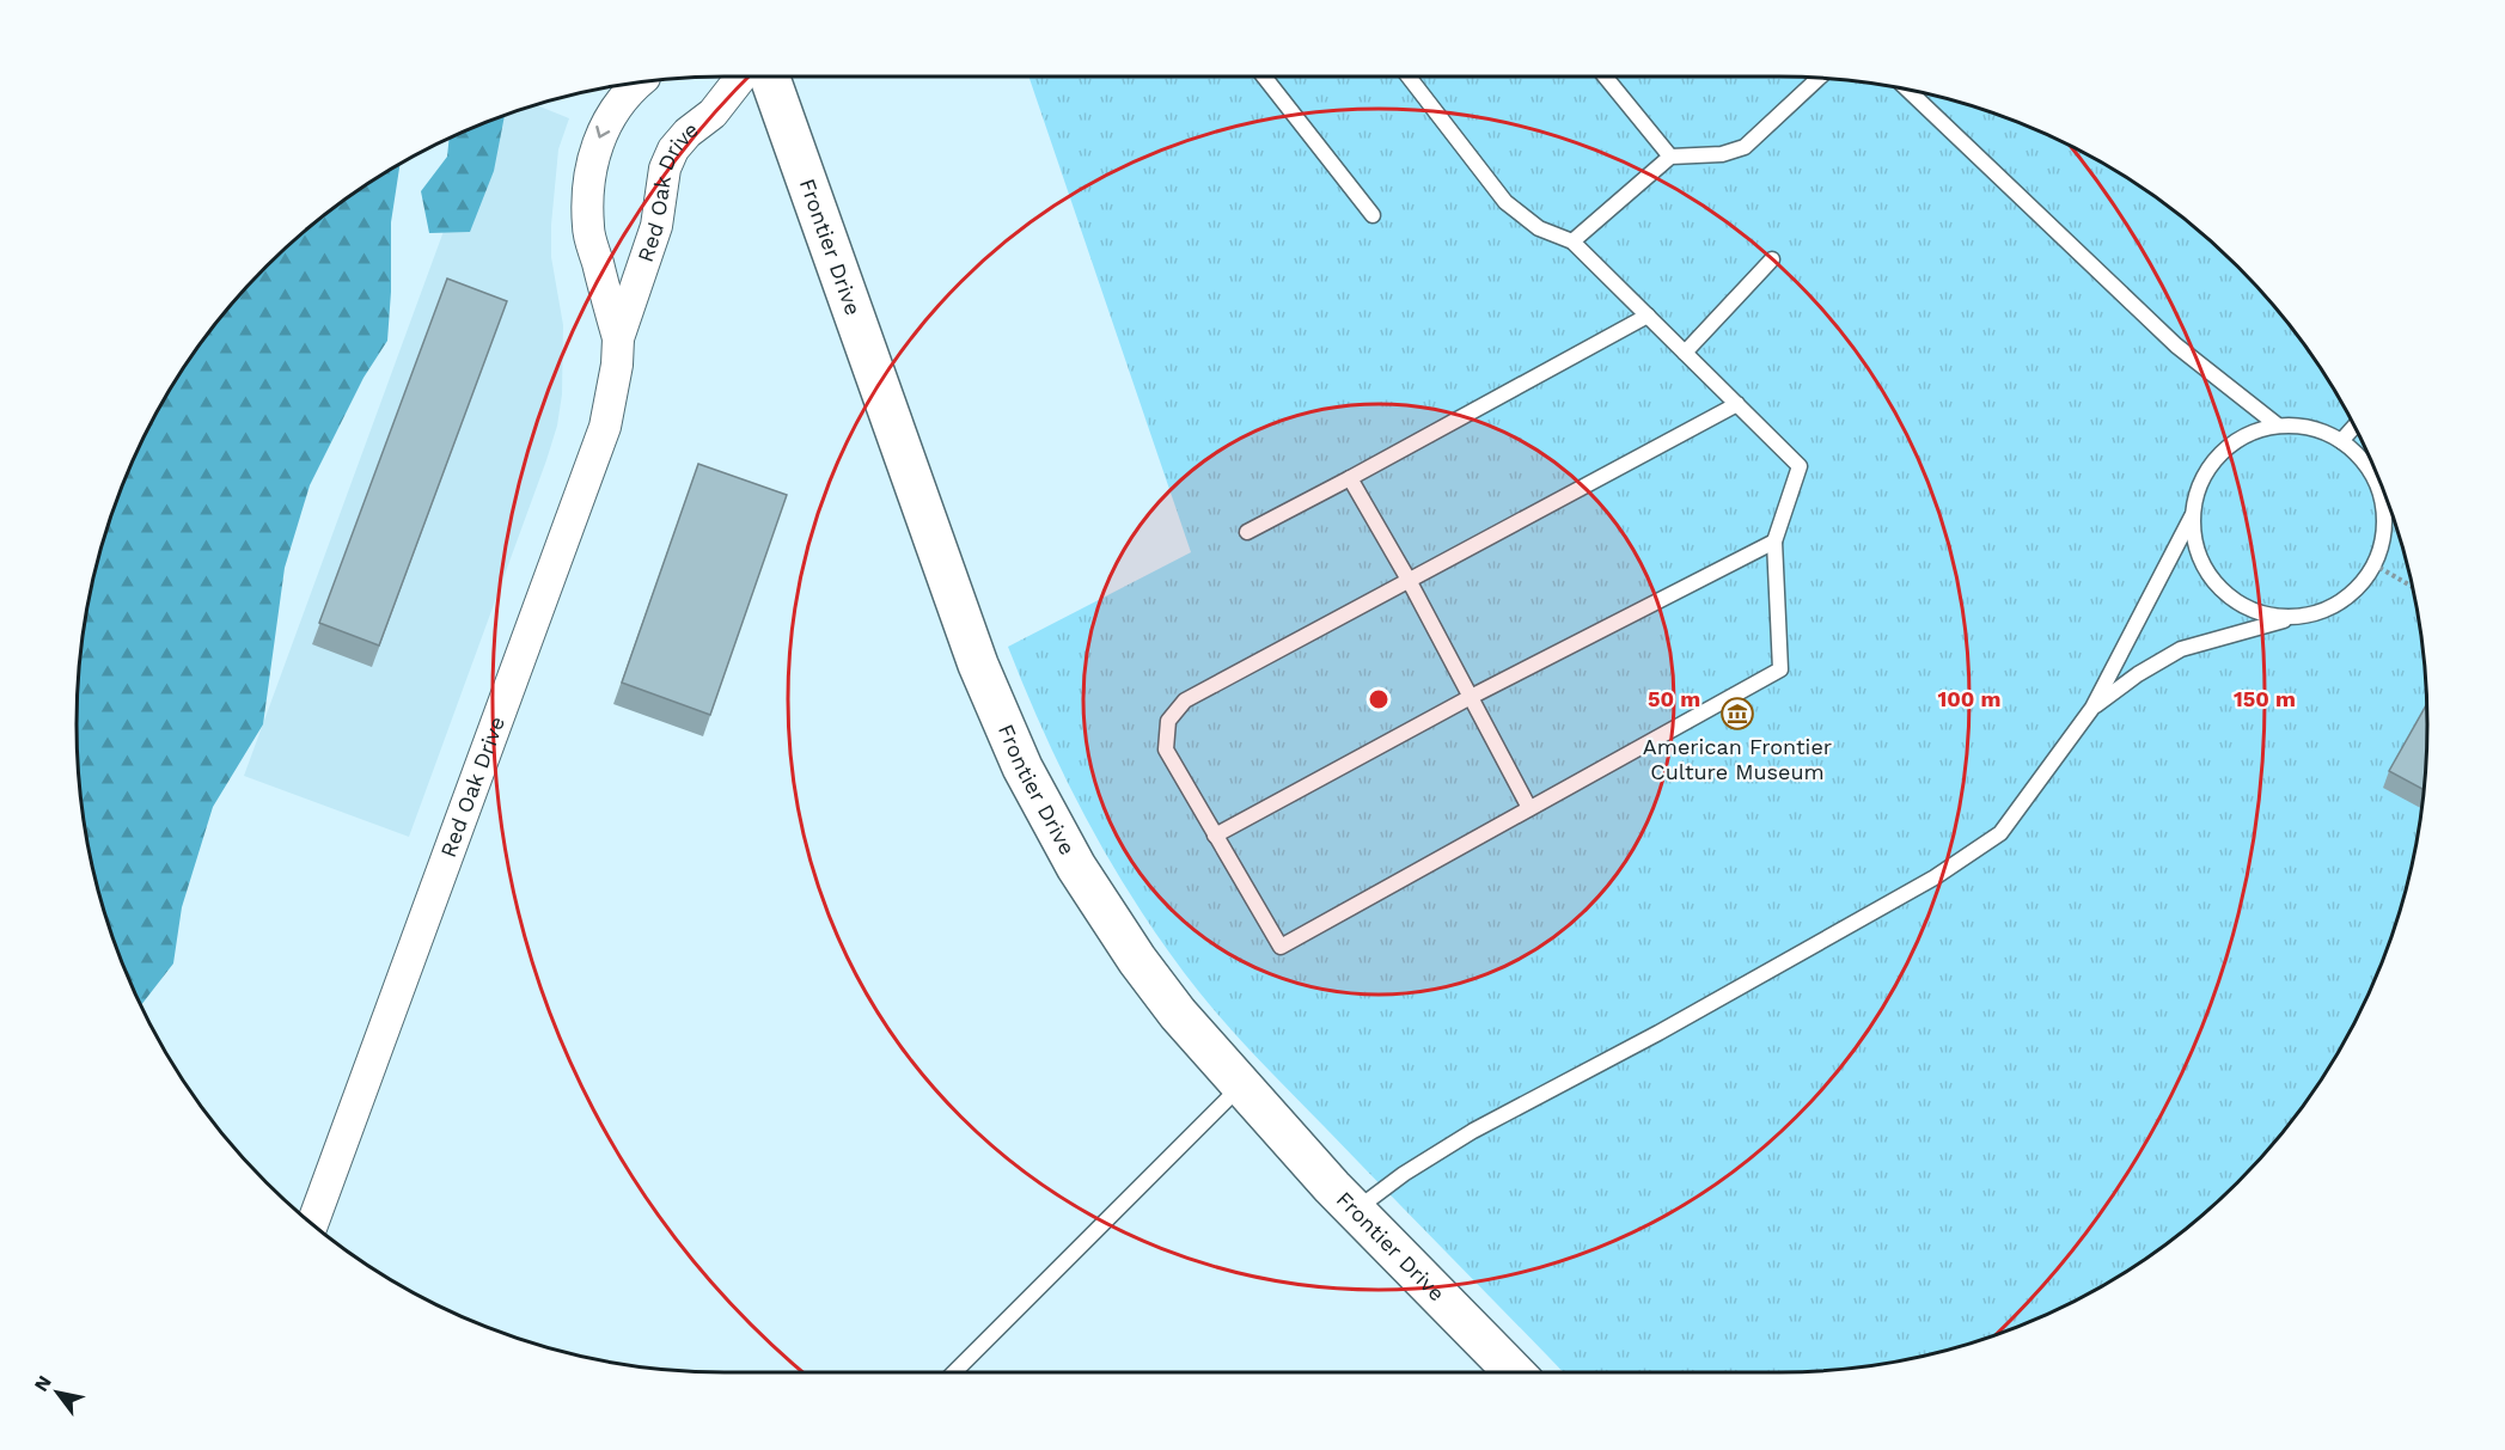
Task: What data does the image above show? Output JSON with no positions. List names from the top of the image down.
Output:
{
  "streets": {
    "street": ["Red Oak Drive", "Frontier Drive"]
  },
  "places": {
    "museum": ["American Frontier Culture Museum"]
  },
  "north": "top left",
  "rings": ["50 m", "100 m", "150 m"]
}
